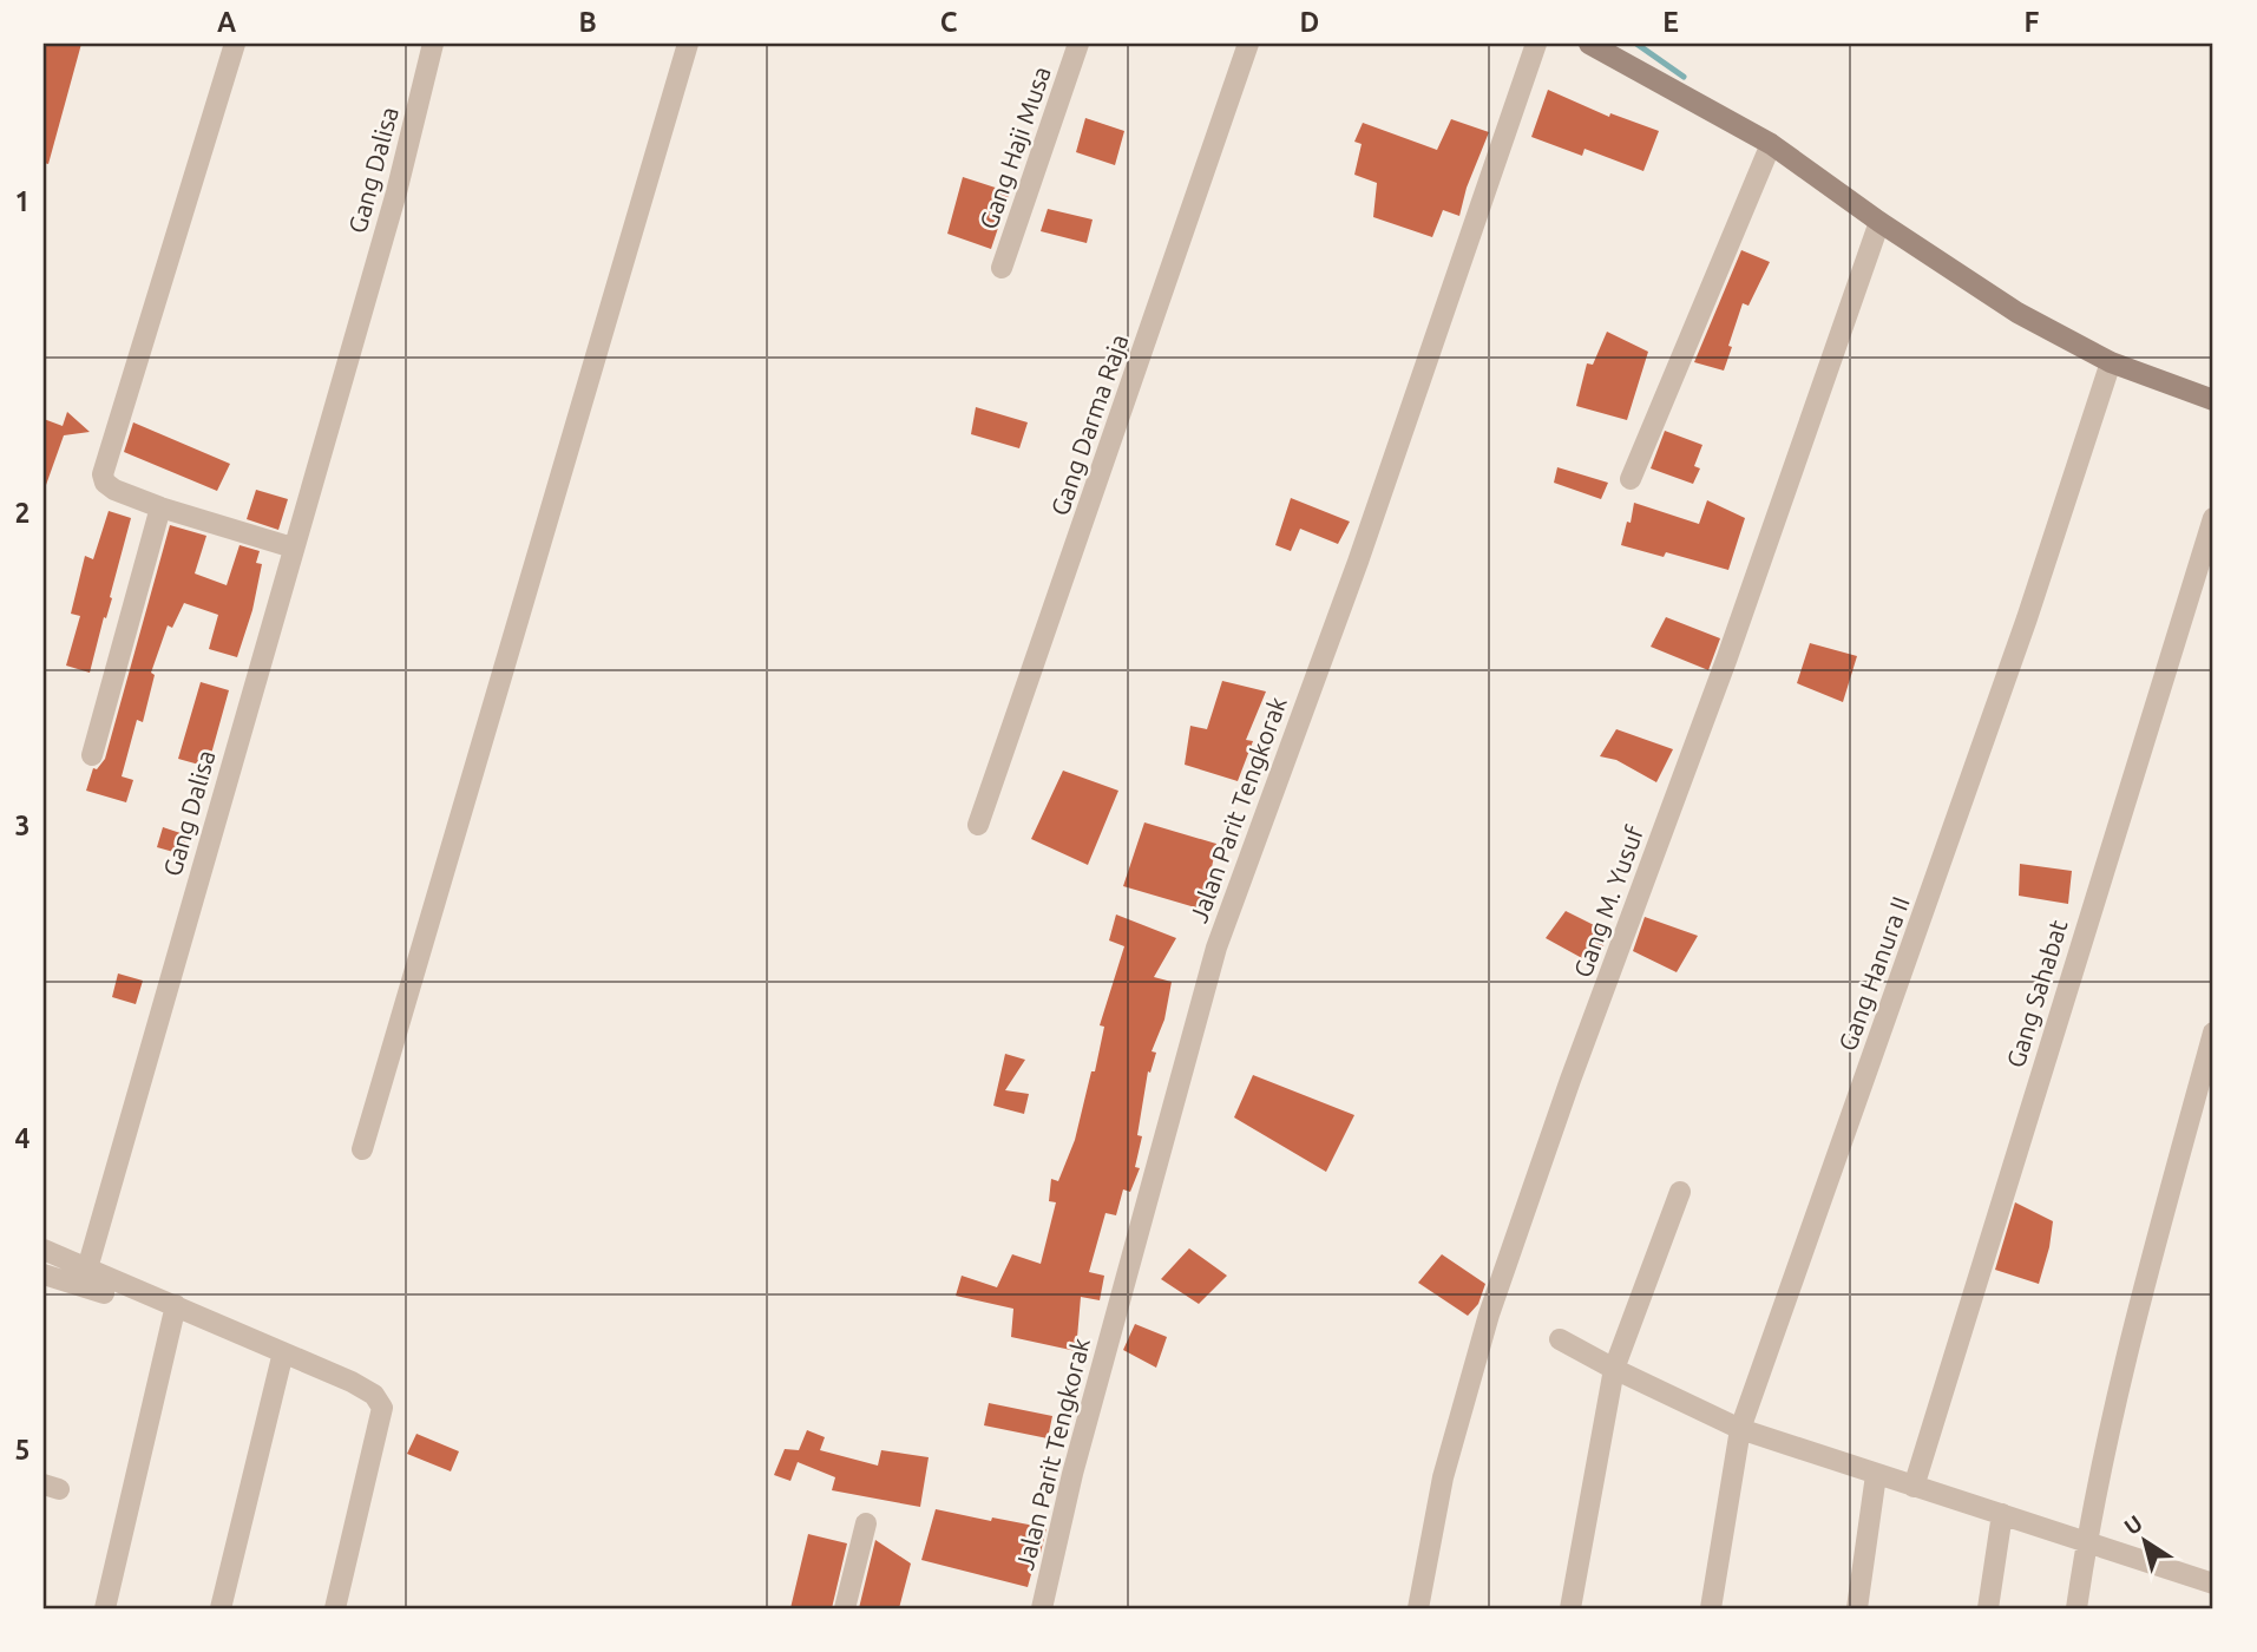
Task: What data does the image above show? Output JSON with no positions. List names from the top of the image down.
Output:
{
  "streets": {
    "street": [
      "Gang Haji Musa",
      "Gang Dalisa",
      "Gang Darma Raja",
      "Jalan Parit Tengkorak",
      "Gang M. Yusuf",
      "Gang Hanura II",
      "Gang Sahabat"
    ]
  },
  "north": "top left",
  "grid": {
    "columns": [
      "A",
      "B",
      "C",
      "D",
      "E",
      "F"
    ],
    "rows": [
      "1",
      "2",
      "3",
      "4",
      "5"
    ]
  }
}
